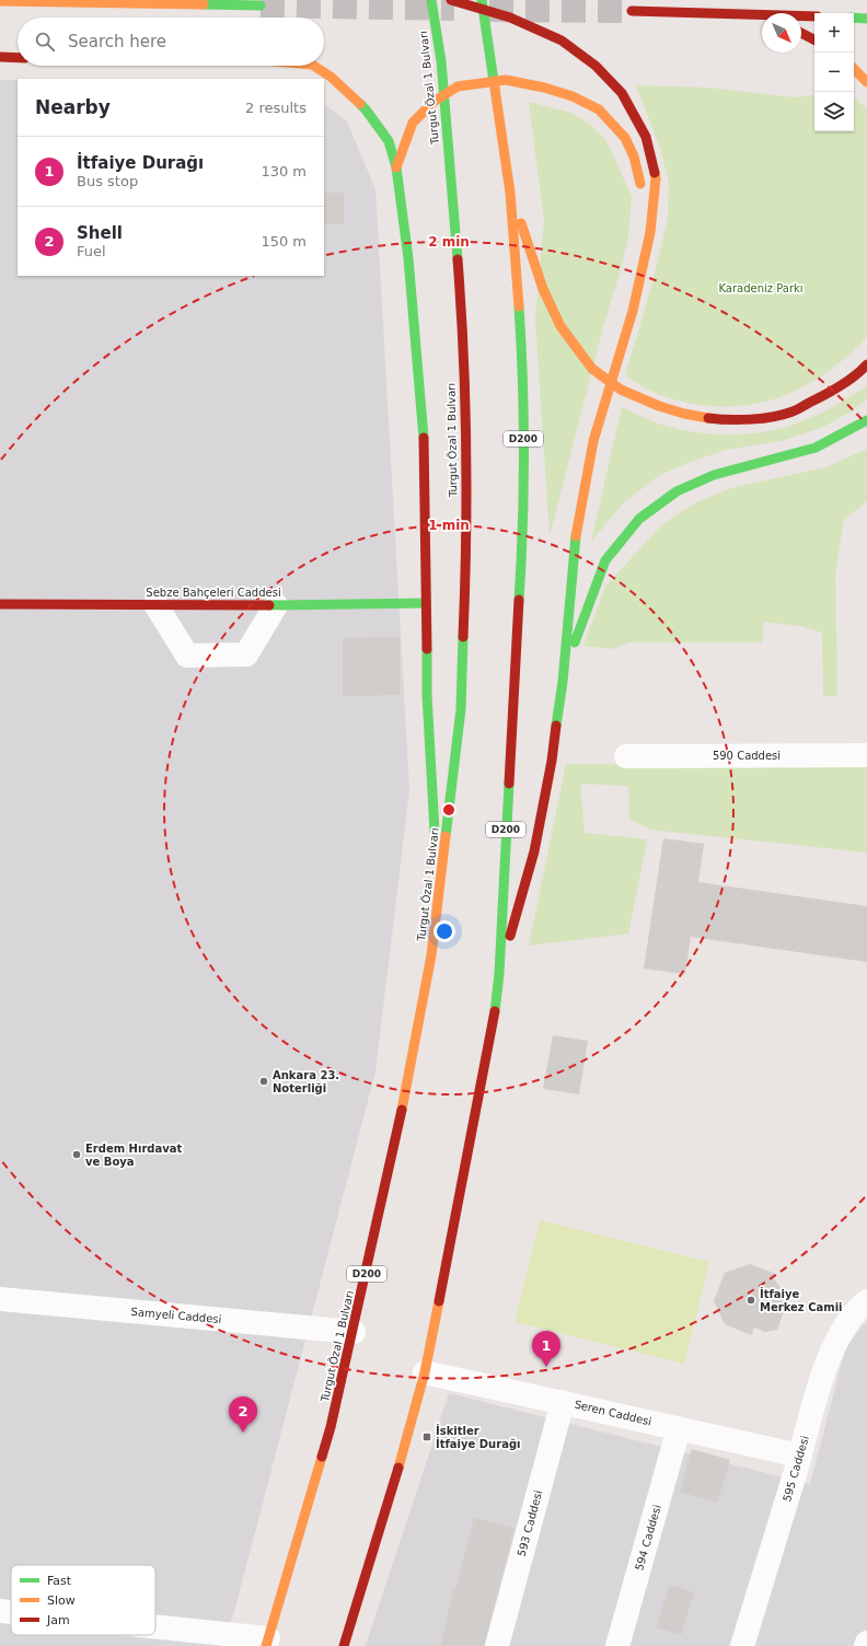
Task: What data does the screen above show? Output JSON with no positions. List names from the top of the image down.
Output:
{
  "streets": {
    "main road": ["Turgut Özal 1 Bulvarı", "D200", "Sebze Bahçeleri Caddesi"],
    "street": [
      "590 Caddesi",
      "Samyeli Caddesi",
      "Seren Caddesi",
      "595 Caddesi",
      "593 Caddesi",
      "594 Caddesi"
    ]
  },
  "crossings": [
    ["Turgut Özal 1 Bulvarı", "Samyeli Caddesi"],
    ["D200", "Seren Caddesi"],
    ["Seren Caddesi", "595 Caddesi"],
    ["Seren Caddesi", "593 Caddesi"],
    ["Seren Caddesi", "594 Caddesi"]
  ],
  "parks": ["Karadeniz Parkı"],
  "places": {
    "other": ["Ankara 23. Noterliği", "Erdem Hırdavat ve Boya", "İtfaiye Merkez Camii"],
    "transit": ["İskitler İtfaiye Durağı"]
  },
  "legend": ["Fast", "Slow", "Jam"],
  "north": "bottom right",
  "page": {
    "map_buttons": ["+", "−"],
    "search": "Search here",
    "heading": ["Nearby", "2 results"],
    "list": [
      {
        "mark": "1",
        "name": "İtfaiye Durağı",
        "note": "Bus stop",
        "value": "130 m"
      },
      {
        "mark": "2",
        "name": "Shell",
        "note": "Fuel",
        "value": "150 m"
      }
    ],
    "pins": ["1", "2"]
  },
  "rings": ["2 min", "1 min"]
}
